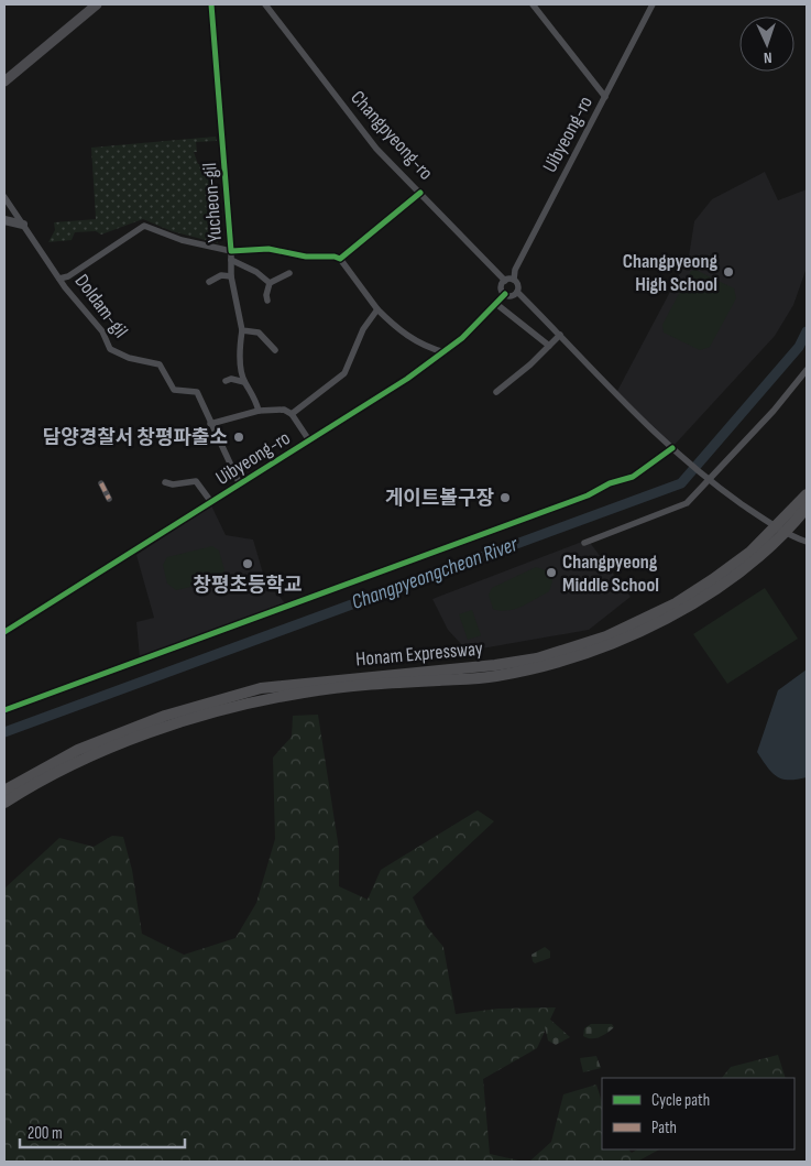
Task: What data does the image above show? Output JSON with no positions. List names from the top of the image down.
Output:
{
  "streets": {
    "highway": ["Honam Expressway"],
    "street": [
      "Uibyeong-ro",
      "Changpyeong-ro",
      "Yucheon-gil",
      "Doldam-gil"
    ]
  },
  "crossings": [
    ["Uibyeong-ro", "Changpyeong-ro"],
    ["Uibyeong-ro", "Doldam-gil"]
  ],
  "water": ["Changpyeongcheon River"],
  "places": [
    "Changpyeong High School",
    "담양경찰서 창평파출소",
    "게이트볼구장",
    "창평초등학교",
    "Changpyeong Middle School"
  ],
  "legend": ["Cycle path", "Path"],
  "scale_bar": "200 m",
  "north": "bottom"
}
